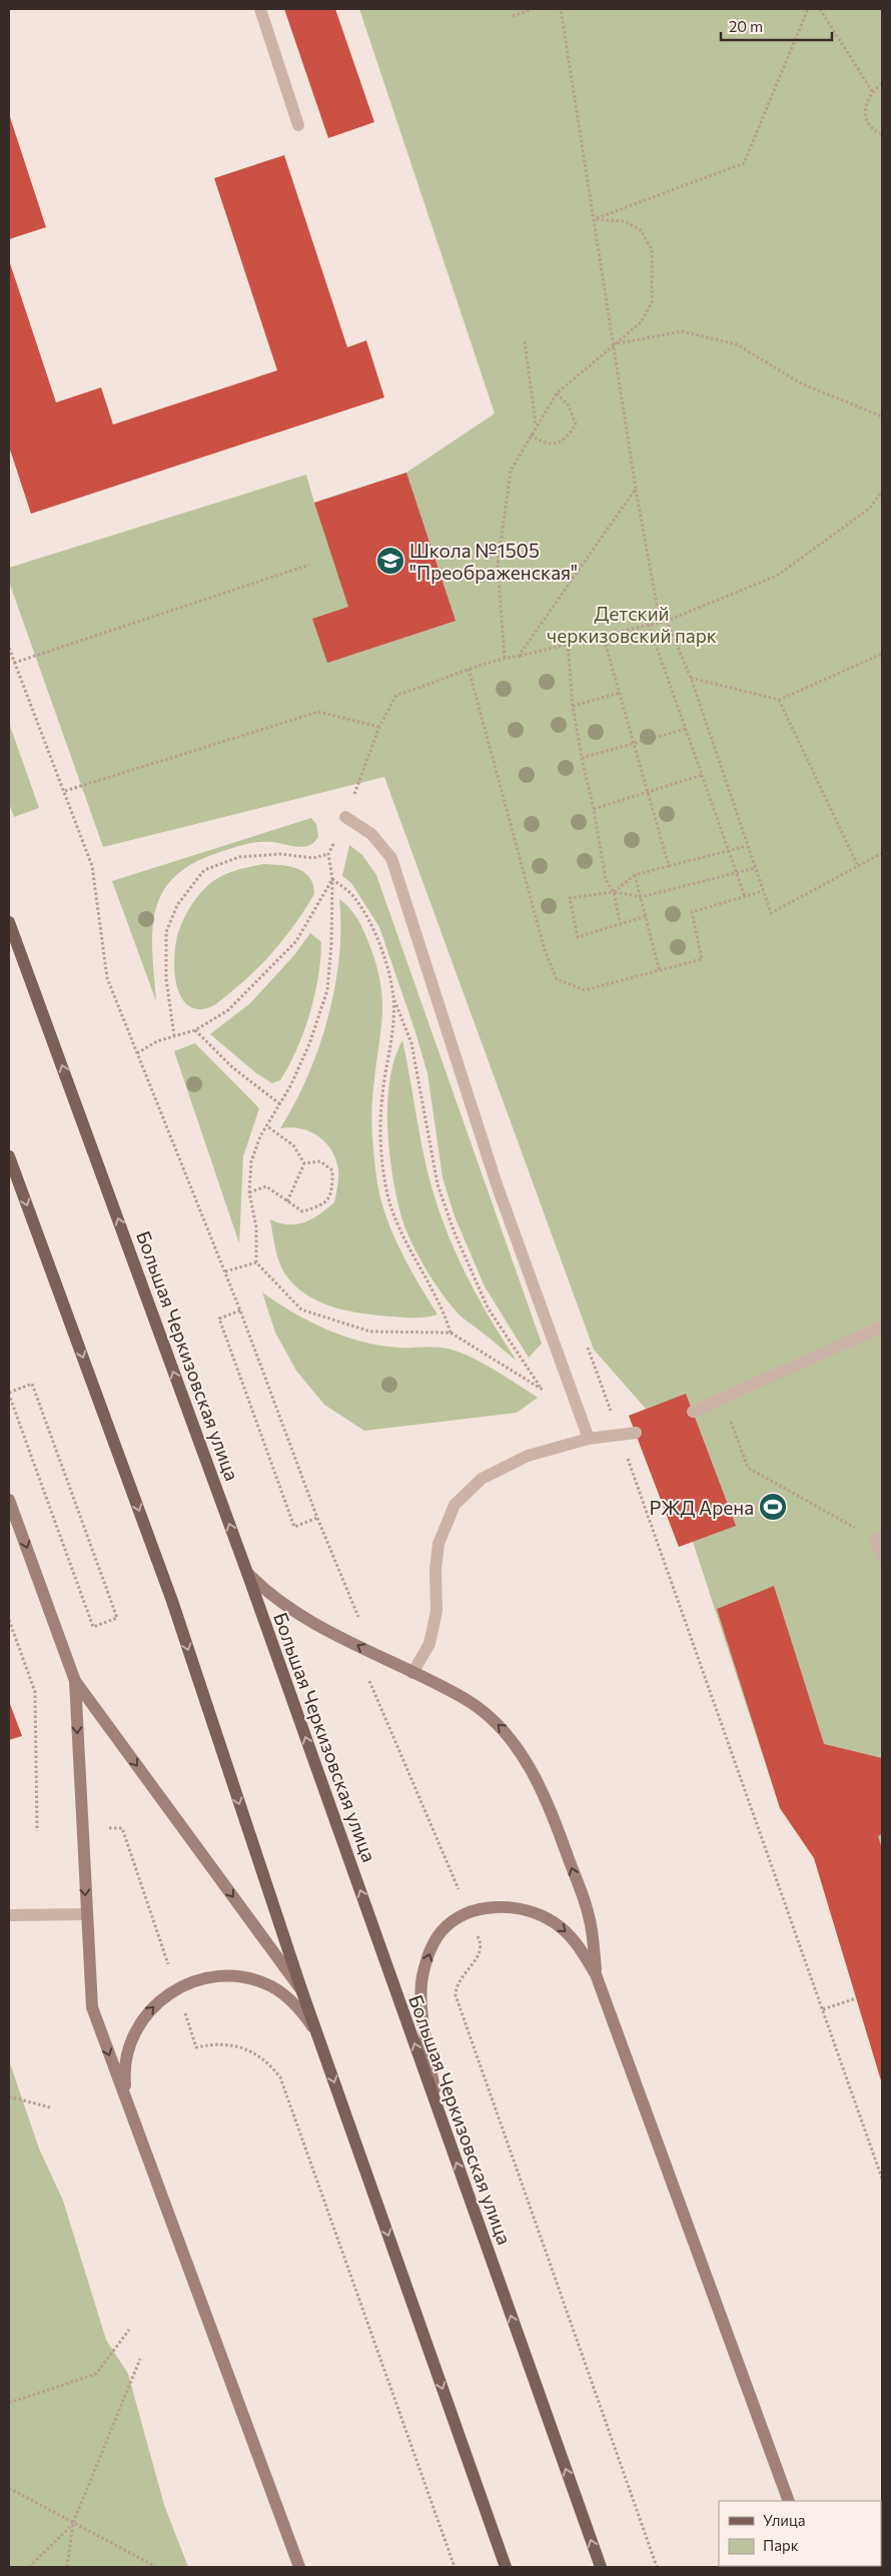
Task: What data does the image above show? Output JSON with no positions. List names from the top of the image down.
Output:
{
  "streets": {
    "main road": ["Большая Черкизовская улица"]
  },
  "parks": ["Детский черкизовский парк"],
  "places": {
    "school or university": ["Школа №1505 \"Преображенская\""],
    "sports": ["РЖД Арена"]
  },
  "legend": ["Улица", "Парк"],
  "scale_bar": "20 m"
}
